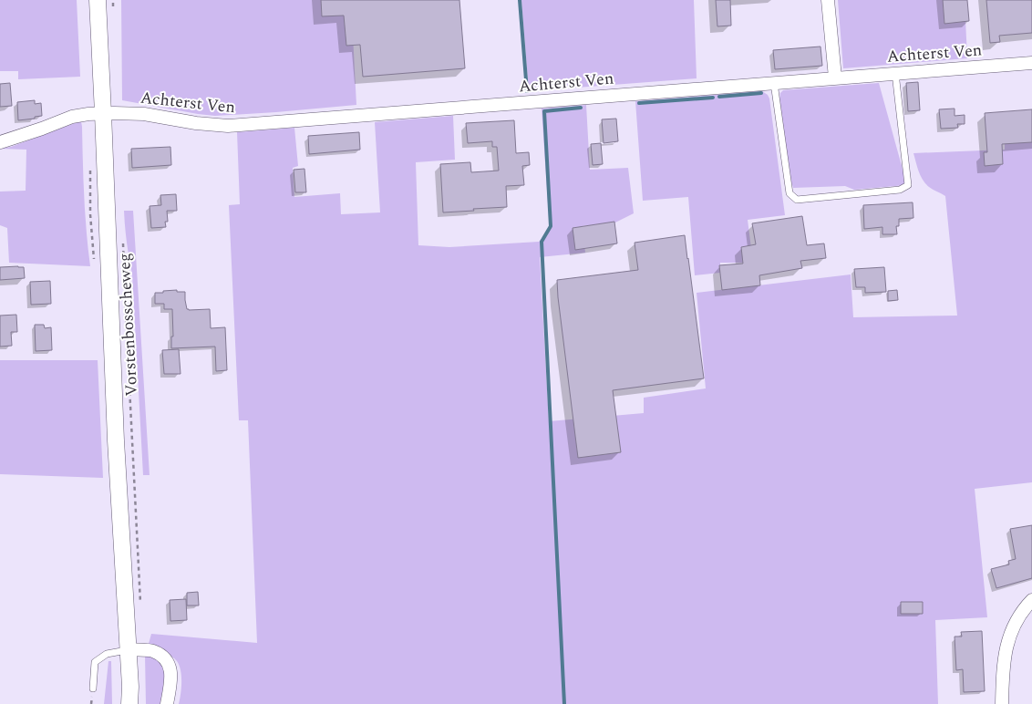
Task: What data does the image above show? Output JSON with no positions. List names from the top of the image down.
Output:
{
  "streets": {
    "street": ["Achterst Ven", "Vorstenbosscheweg"]
  },
  "crossings": [
    ["Achterst Ven", "Vorstenbosscheweg"]
  ]
}
